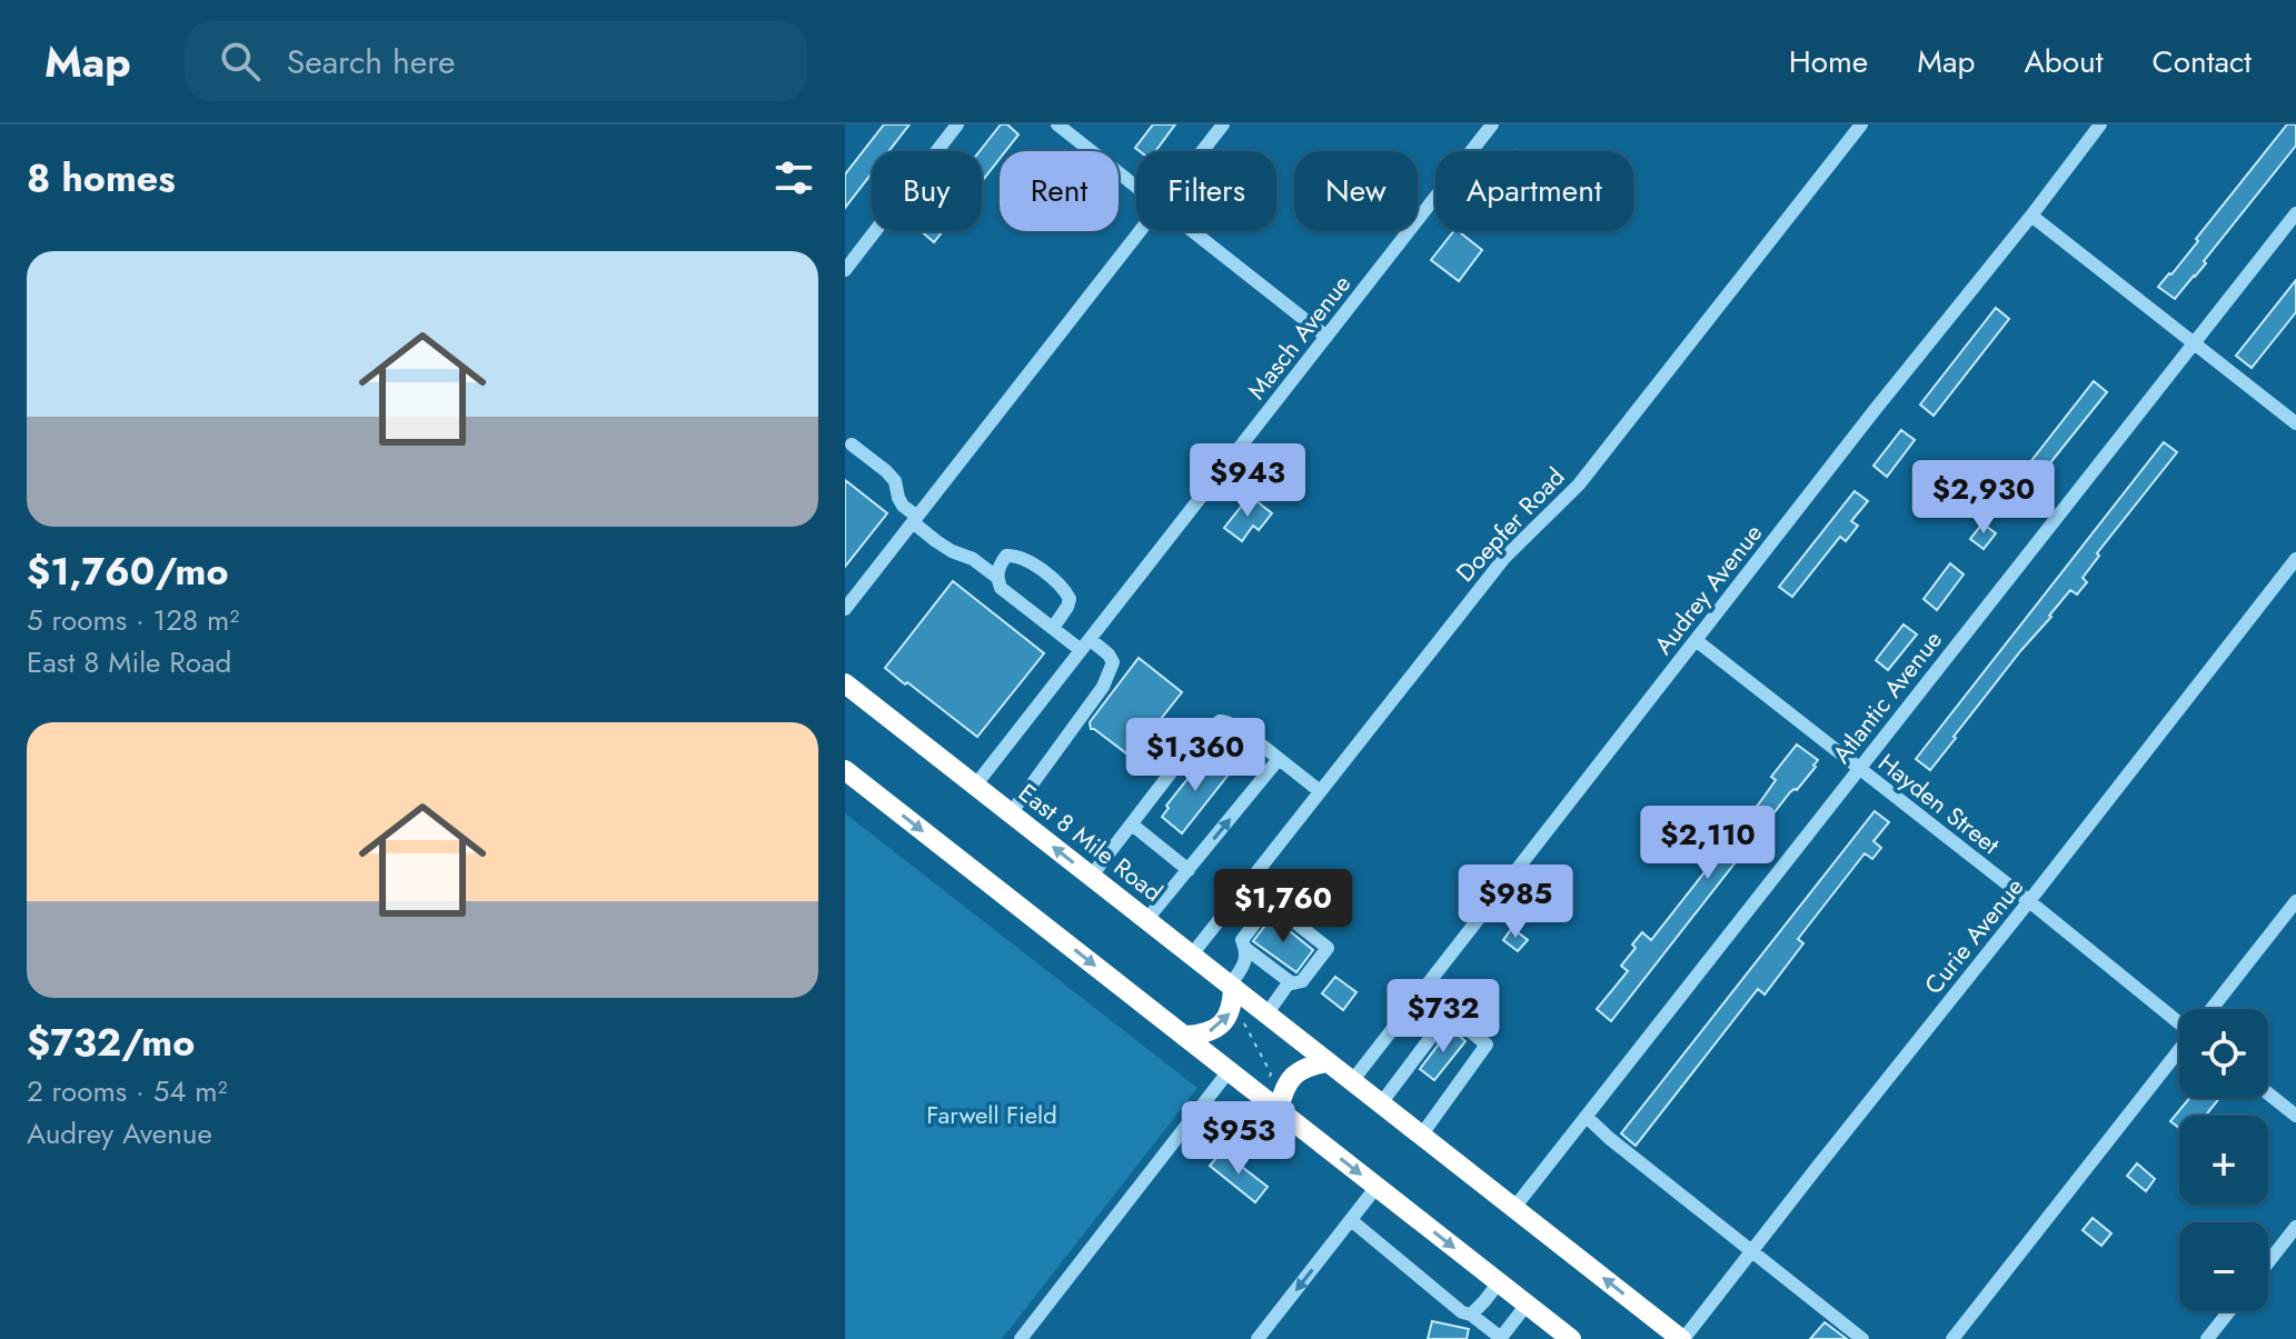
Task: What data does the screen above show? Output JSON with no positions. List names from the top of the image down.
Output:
{
  "streets": {
    "highway": ["East 8 Mile Road"],
    "street": [
      "Masch Avenue",
      "Doepfer Road",
      "Audrey Avenue",
      "Atlantic Avenue",
      "Hayden Street",
      "Curie Avenue"
    ]
  },
  "crossings": [
    ["Masch Avenue", "East 8 Mile Road"],
    ["Doepfer Road", "East 8 Mile Road"],
    ["Audrey Avenue", "Hayden Street"],
    ["Audrey Avenue", "East 8 Mile Road"],
    ["Atlantic Avenue", "Hayden Street"],
    ["Atlantic Avenue", "East 8 Mile Road"],
    ["Hayden Street", "Curie Avenue"],
    ["East 8 Mile Road", "Curie Avenue"]
  ],
  "parks": ["Farwell Field"],
  "page": {
    "header": "Map",
    "search": "Search here",
    "nav": [
      "Home",
      "Map",
      "About",
      "Contact"
    ],
    "heading": "8 homes",
    "chip": [
      "Buy",
      "Rent",
      "Filters",
      "New",
      "Apartment"
    ],
    "list": [
      {
        "name": "$1,760/mo",
        "note": "5 rooms · 128 m² · East 8 Mile Road"
      },
      {
        "name": "$732/mo",
        "note": "2 rooms · 54 m² · Audrey Avenue"
      }
    ],
    "price": [
      "$943",
      "$2,930",
      "$1,360",
      "$2,110",
      "$985",
      "$1,760",
      "$732",
      "$953"
    ],
    "map_buttons": ["+", "−"]
  }
}
